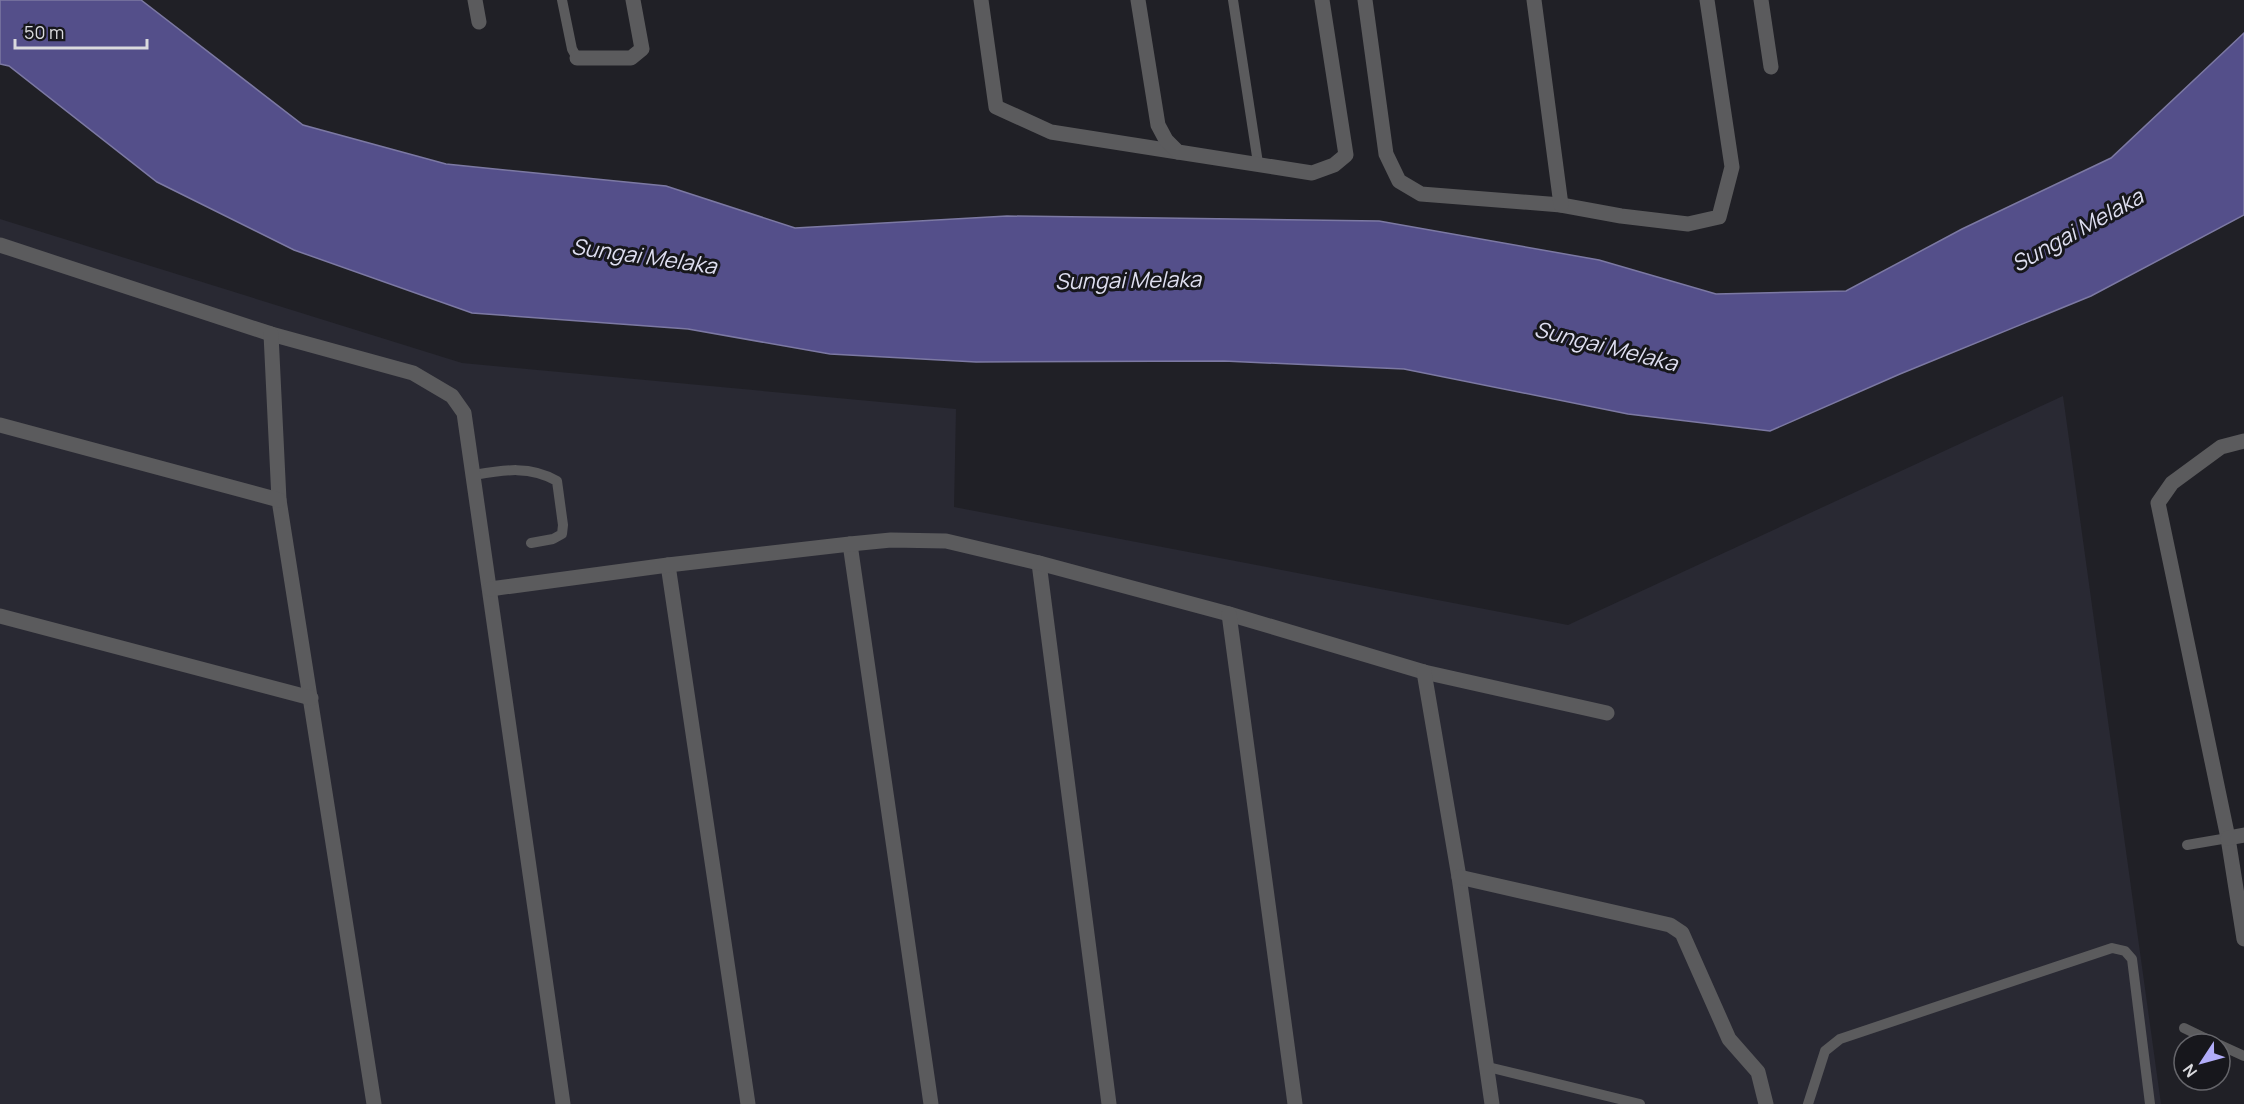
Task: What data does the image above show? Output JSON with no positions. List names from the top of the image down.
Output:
{
  "water": ["Sungai Melaka"],
  "scale_bar": "50 m",
  "north": "bottom left"
}
